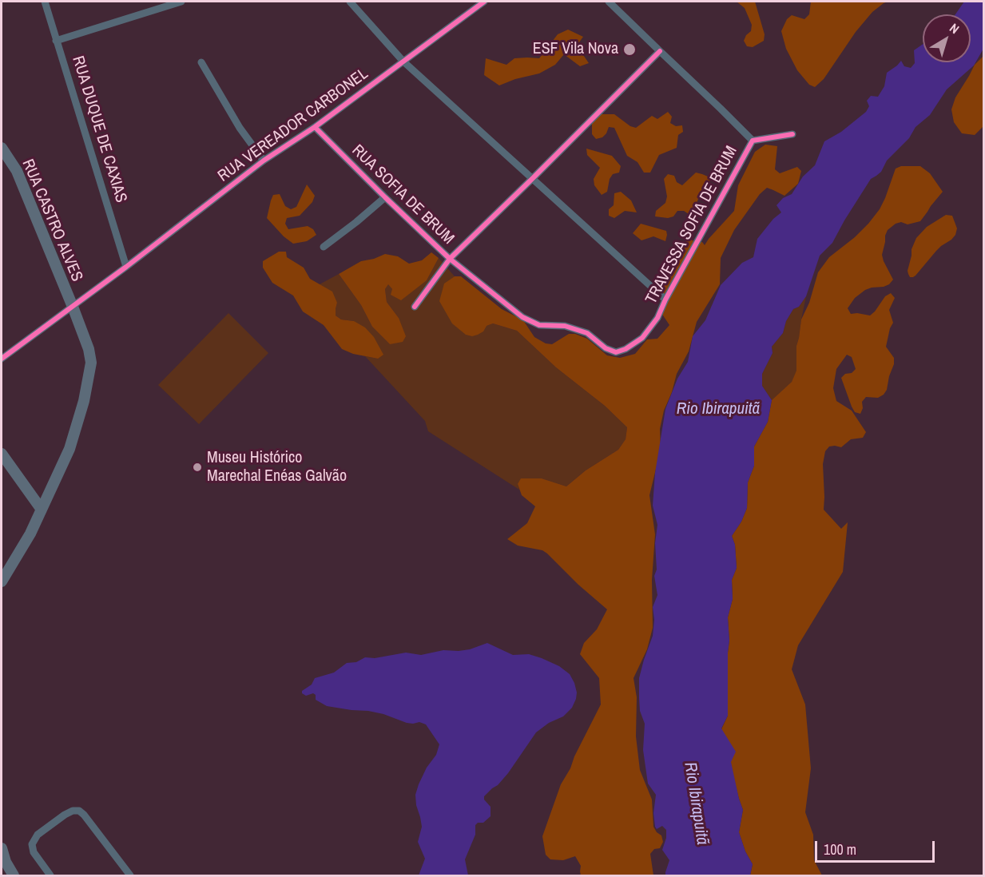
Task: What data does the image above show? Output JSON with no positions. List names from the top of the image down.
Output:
{
  "streets": {
    "street": [
      "RUA VEREADOR CARBONEL",
      "RUA DUQUE DE CAXIAS",
      "RUA SOFIA DE BRUM",
      "RUA CASTRO ALVES",
      "TRAVESSA SOFIA DE BRUM"
    ]
  },
  "crossings": [
    ["RUA VEREADOR CARBONEL", "RUA DUQUE DE CAXIAS"],
    ["RUA VEREADOR CARBONEL", "RUA SOFIA DE BRUM"],
    ["RUA VEREADOR CARBONEL", "RUA CASTRO ALVES"],
    ["RUA SOFIA DE BRUM", "TRAVESSA SOFIA DE BRUM"]
  ],
  "water": ["Rio Ibirapuitã"],
  "places": ["ESF Vila Nova", "Museu Histórico Marechal Enéas Galvão"],
  "scale_bar": "100 m",
  "north": "top right"
}
